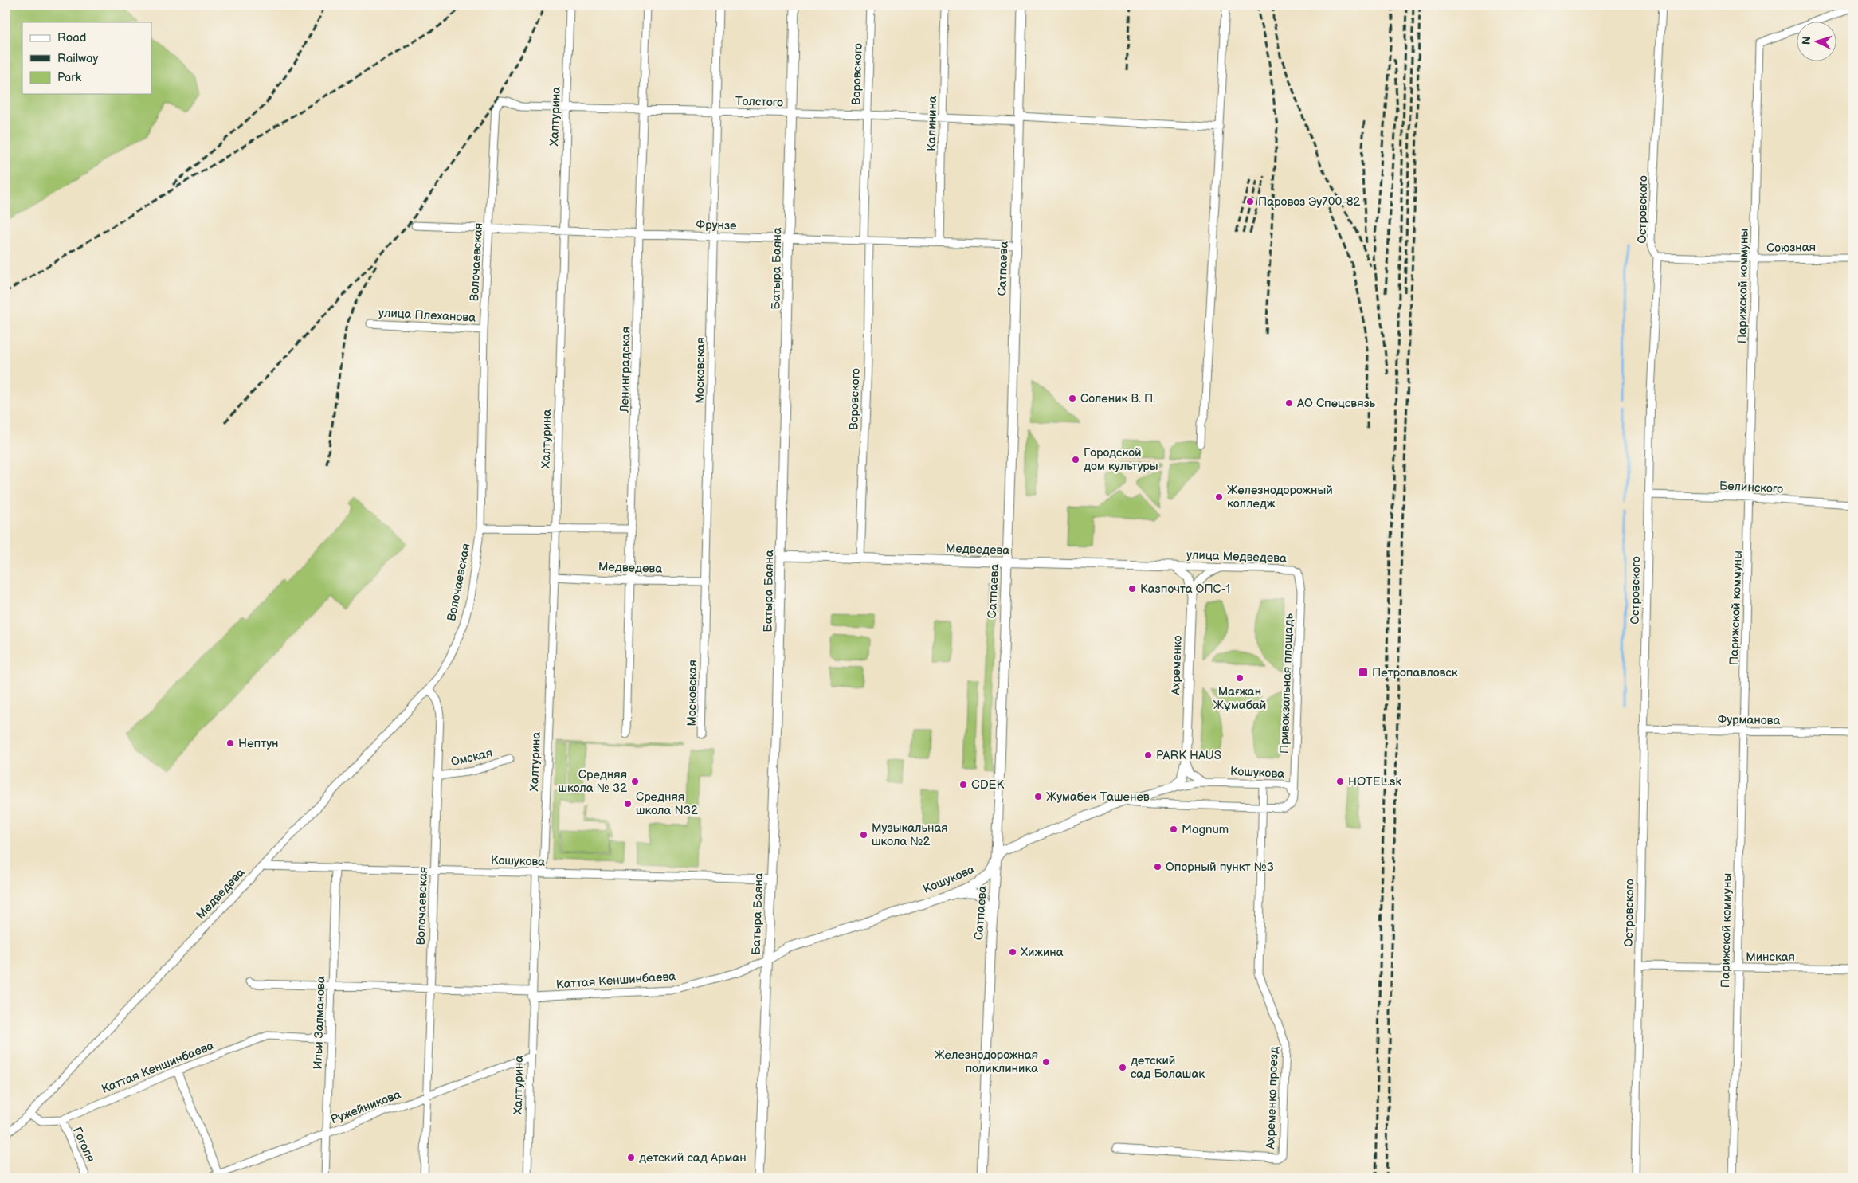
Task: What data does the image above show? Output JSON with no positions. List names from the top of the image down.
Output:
{
  "streets": {
    "street": [
      "Воровского",
      "Толстого",
      "Халтурина",
      "Калинина",
      "Островского",
      "Фрунзе",
      "Союзная",
      "Волочаевская",
      "Батыра Баяна",
      "Сатпаева",
      "Парижской коммуны",
      "улица Плеханова",
      "Ленинградская",
      "Московская",
      "Белинского",
      "Медведева",
      "улица Медведева",
      "Ахременко",
      "Привокзальная площадь",
      "Фурманова",
      "Омская",
      "Кошукова",
      "Минская",
      "Каттая Кеншинбаева",
      "Ильи Залманова",
      "Ахременко проезд",
      "Ружейникова",
      "Гоголя"
    ]
  },
  "crossings": [
    ["Воровского", "Толстого"],
    ["Воровского", "Фрунзе"],
    ["Воровского", "Медведева"],
    ["Толстого", "Халтурина"],
    ["Толстого", "Калинина"],
    ["Толстого", "Волочаевская"],
    ["Толстого", "Батыра Баяна"],
    ["Толстого", "Сатпаева"],
    ["Толстого", "Ленинградская"],
    ["Толстого", "Московская"],
    ["Халтурина", "Фрунзе"],
    ["Халтурина", "Медведева"],
    ["Халтурина", "Кошукова"],
    ["Халтурина", "Каттая Кеншинбаева"],
    ["Халтурина", "Ружейникова"],
    ["Калинина", "Фрунзе"],
    ["Островского", "Союзная"],
    ["Островского", "Белинского"],
    ["Островского", "Фурманова"],
    ["Островского", "Минская"],
    ["Фрунзе", "Волочаевская"],
    ["Фрунзе", "Батыра Баяна"],
    ["Фрунзе", "Сатпаева"],
    ["Фрунзе", "Ленинградская"],
    ["Фрунзе", "Московская"],
    ["Союзная", "Парижской коммуны"],
    ["Волочаевская", "улица Плеханова"],
    ["Волочаевская", "Медведева"],
    ["Волочаевская", "Омская"],
    ["Волочаевская", "Кошукова"],
    ["Волочаевская", "Каттая Кеншинбаева"],
    ["Волочаевская", "Ружейникова"],
    ["Батыра Баяна", "Медведева"],
    ["Батыра Баяна", "Кошукова"],
    ["Батыра Баяна", "Каттая Кеншинбаева"],
    ["Сатпаева", "Медведева"],
    ["Сатпаева", "Кошукова"],
    ["Парижской коммуны", "Белинского"],
    ["Парижской коммуны", "Фурманова"],
    ["Парижской коммуны", "Минская"],
    ["Ленинградская", "Медведева"],
    ["Московская", "Медведева"],
    ["Медведева", "улица Медведева"],
    ["Медведева", "Ахременко"],
    ["Медведева", "Кошукова"],
    ["Медведева", "Каттая Кеншинбаева"],
    ["улица Медведева", "Ахременко"],
    ["улица Медведева", "Привокзальная площадь"],
    ["Ахременко", "Кошукова"],
    ["Привокзальная площадь", "Кошукова"],
    ["Кошукова", "Каттая Кеншинбаева"],
    ["Кошукова", "Ильи Залманова"],
    ["Кошукова", "Ахременко проезд"],
    ["Каттая Кеншинбаева", "Ильи Залманова"],
    ["Каттая Кеншинбаева", "Гоголя"],
    ["Ильи Залманова", "Ружейникова"]
  ],
  "places": {
    "other": [
      "Паровоз Эу700-82",
      "Соленик В. П.",
      "АО Спецсвязь",
      "Городской дом культуры",
      "Железнодорожный колледж",
      "Казпочта ОПС-1",
      "Мағжан Жұмабай",
      "Нептун",
      "PARK HAUS",
      "Средняя школа № 32",
      "HOTEL.sk",
      "CDEK",
      "Жумабек Ташенев",
      "Средняя школа N32",
      "Magnum",
      "Музыкальная школа №2",
      "Опорный пункт №3",
      "Хижина",
      "Железнодорожная поликлиника",
      "детский сад Болашак",
      "детский сад Арман"
    ],
    "transit": ["Петропавловск"]
  },
  "legend": ["Road", "Railway", "Park"],
  "north": "left"
}
